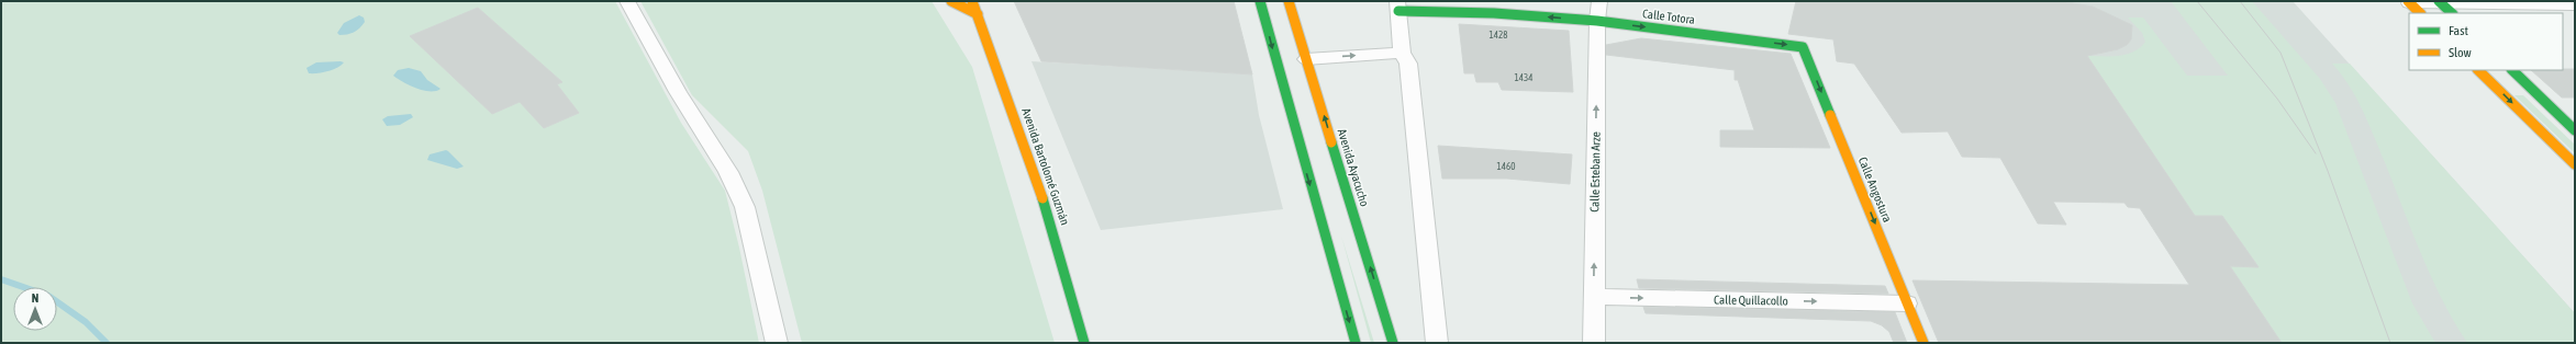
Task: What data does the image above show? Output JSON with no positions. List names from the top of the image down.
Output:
{
  "streets": {
    "street": [
      "Calle Totora",
      "Avenida Bartolomé Guzmán",
      "Avenida Ayacucho",
      "Calle Esteban Arze",
      "Calle Angostura",
      "Calle Quillacollo"
    ]
  },
  "crossings": [
    ["Calle Totora", "Calle Esteban Arze"],
    ["Calle Totora", "Calle Angostura"],
    ["Calle Esteban Arze", "Calle Quillacollo"],
    ["Calle Angostura", "Calle Quillacollo"]
  ],
  "one_way": ["Calle Esteban Arze", "Calle Angostura", "Calle Quillacollo"],
  "house_numbers": ["1428", "1434", "1460"],
  "legend": ["Fast", "Slow"],
  "north": "top"
}
